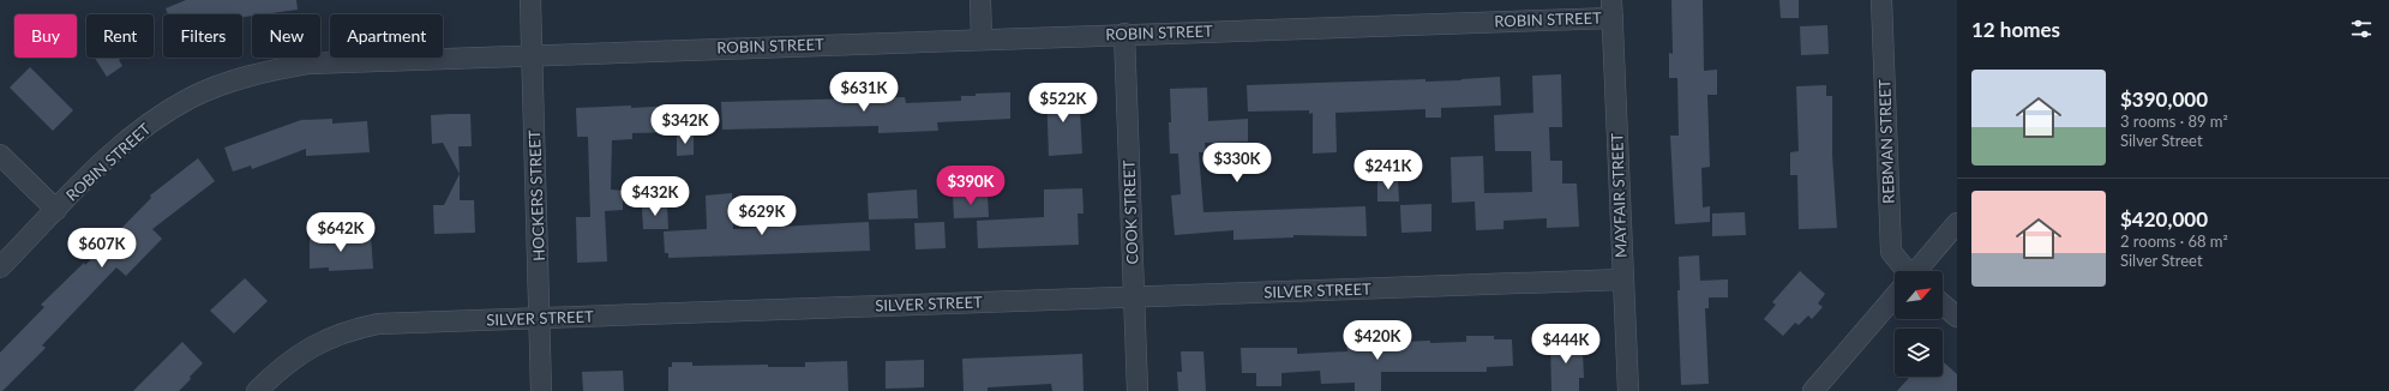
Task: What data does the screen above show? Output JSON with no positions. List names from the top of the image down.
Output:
{
  "streets": {
    "street": [
      "ROBIN STREET",
      "REBMAN STREET",
      "HOCKERS STREET",
      "MAYFAIR STREET",
      "COOK STREET",
      "SILVER STREET"
    ]
  },
  "crossings": [
    ["ROBIN STREET", "HOCKERS STREET"],
    ["ROBIN STREET", "MAYFAIR STREET"],
    ["ROBIN STREET", "COOK STREET"],
    ["HOCKERS STREET", "SILVER STREET"],
    ["MAYFAIR STREET", "SILVER STREET"],
    ["COOK STREET", "SILVER STREET"]
  ],
  "north": "top right",
  "page": {
    "heading": "12 homes",
    "chip": [
      "Buy",
      "Rent",
      "Filters",
      "New",
      "Apartment"
    ],
    "list": [
      {
        "name": "$390,000",
        "note": "3 rooms · 89 m² · Silver Street"
      },
      {
        "name": "$420,000",
        "note": "2 rooms · 68 m² · Silver Street"
      }
    ],
    "price": [
      "$631K",
      "$522K",
      "$342K",
      "$330K",
      "$241K",
      "$390K",
      "$432K",
      "$629K",
      "$642K",
      "$607K",
      "$420K",
      "$444K"
    ]
  }
}
